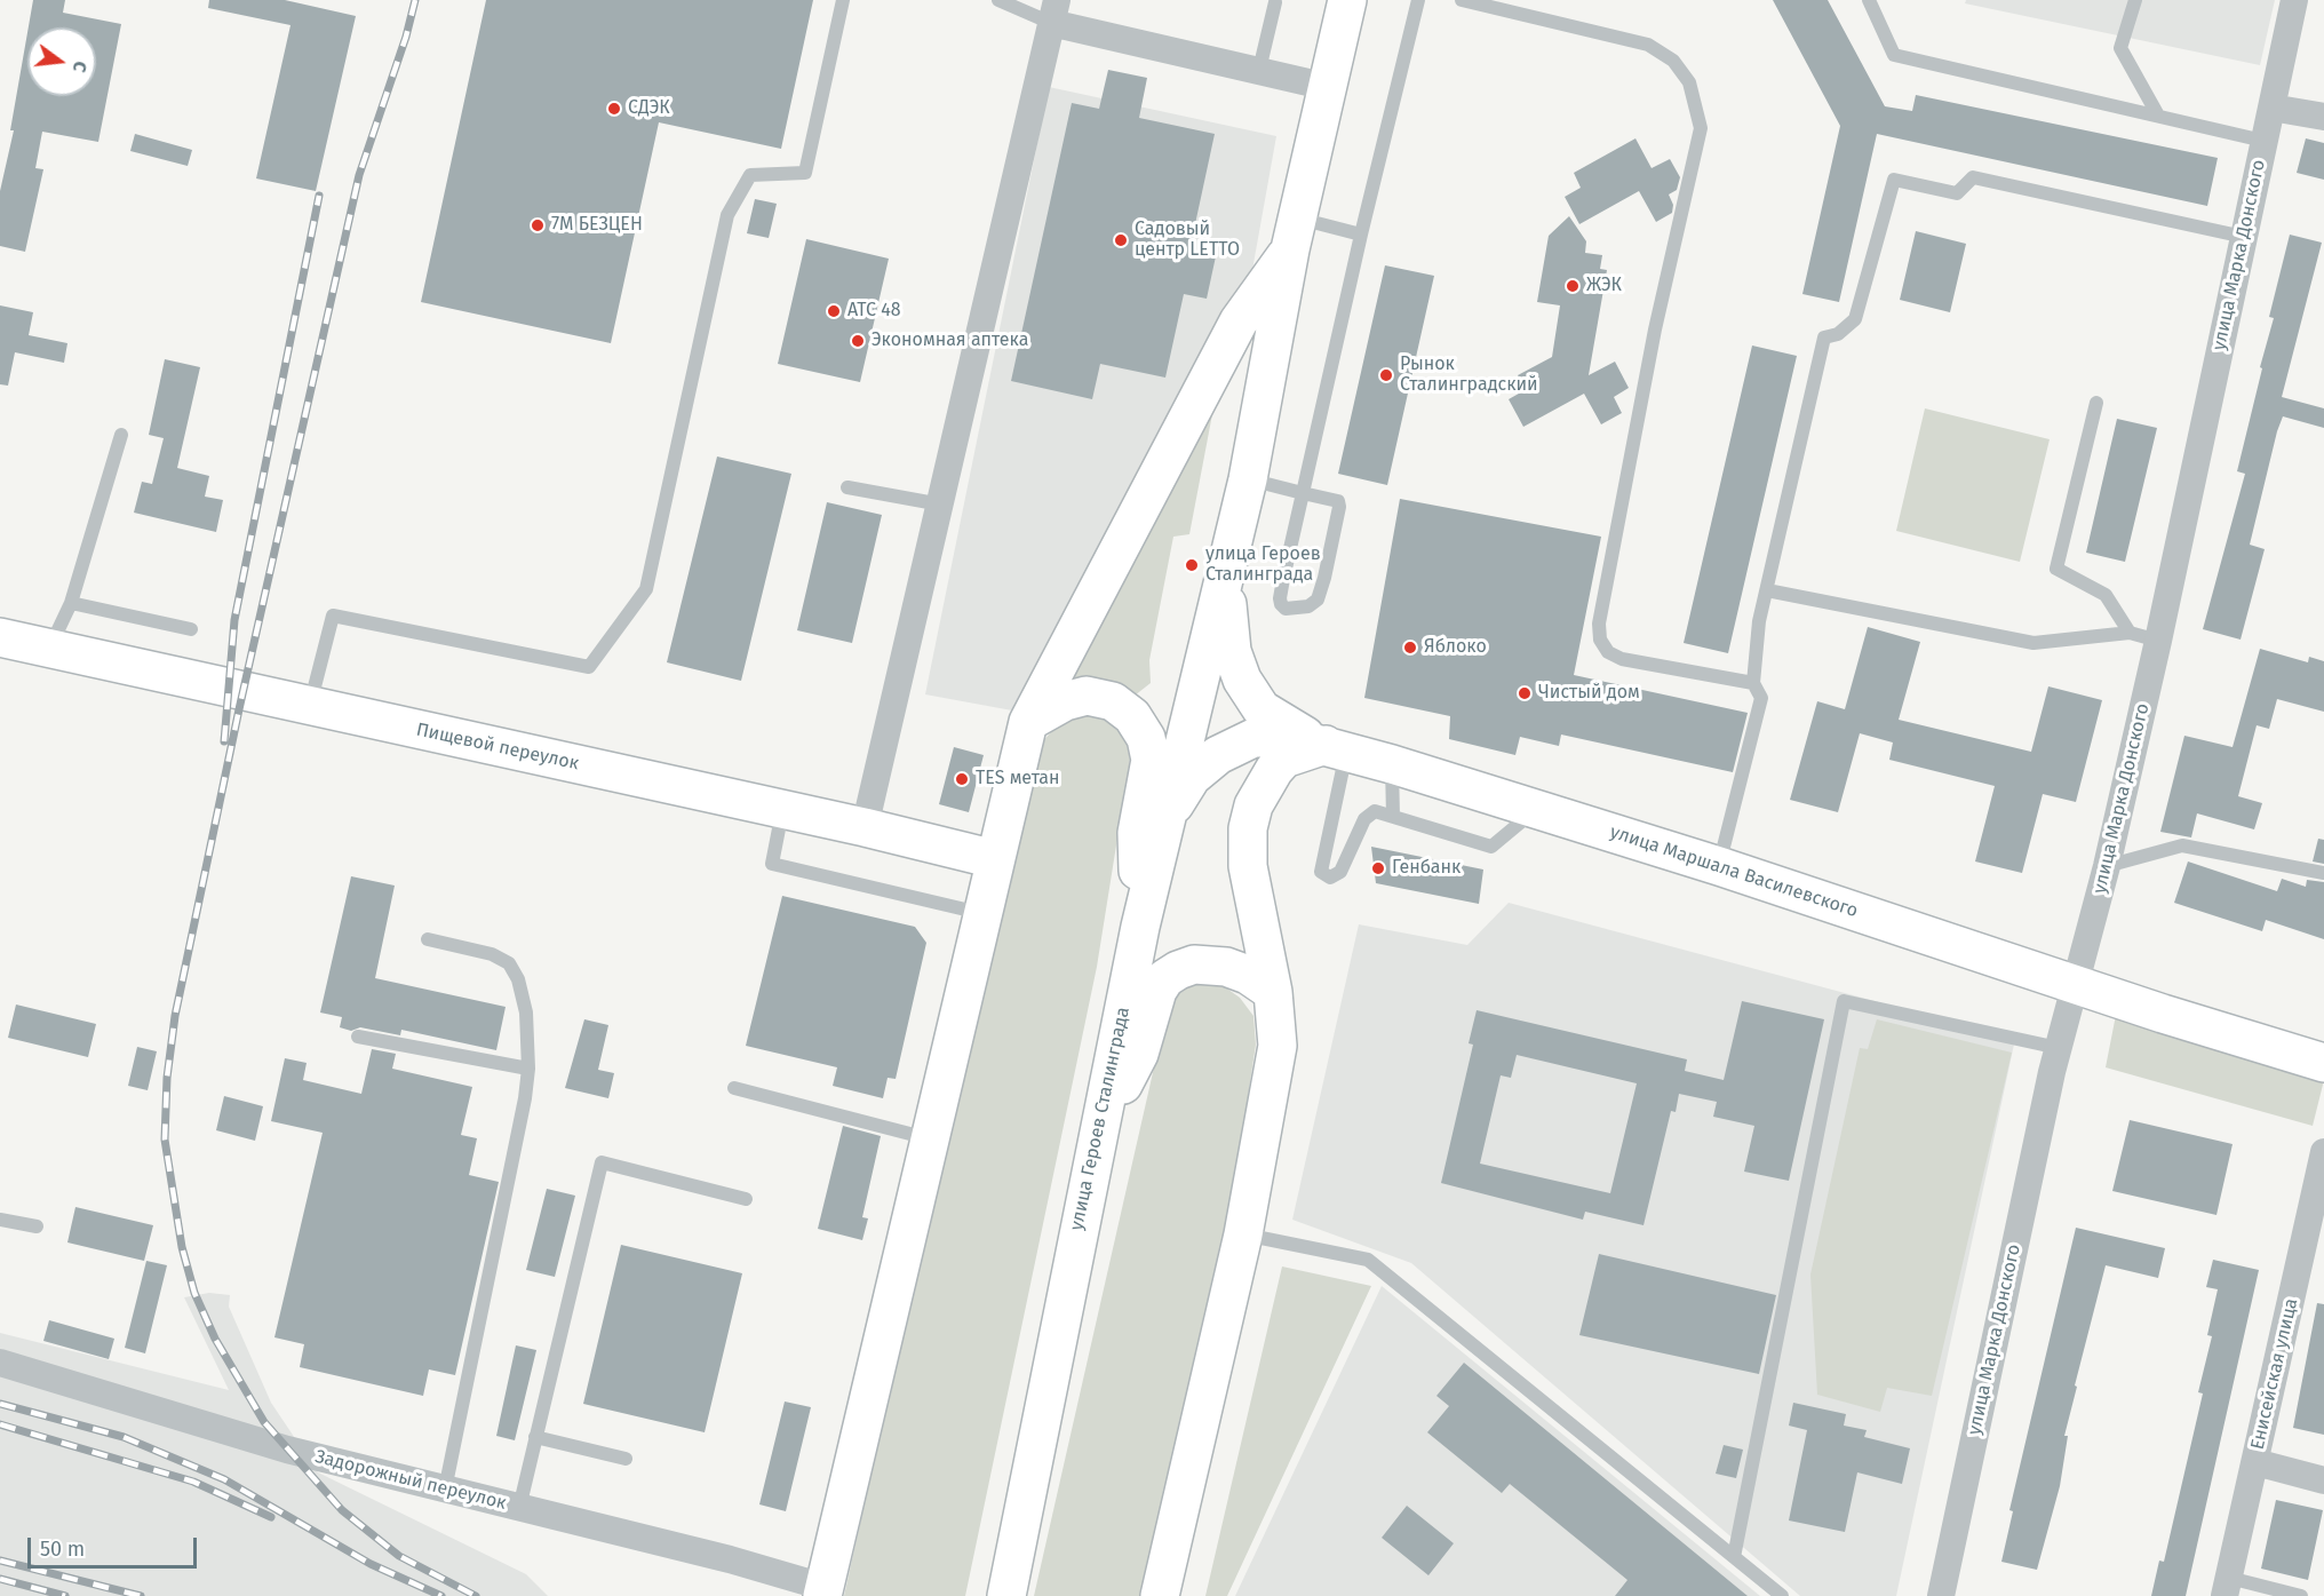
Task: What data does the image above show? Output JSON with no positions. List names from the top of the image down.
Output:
{
  "streets": {
    "street": [
      "улица Марка Донского",
      "Пищевой переулок",
      "улица Маршала Василевского",
      "улица Героев Сталинграда",
      "Енисейская улица",
      "Задорожный переулок"
    ]
  },
  "crossings": [
    ["улица Марка Донского", "улица Маршала Василевского"],
    ["улица Маршала Василевского", "улица Героев Сталинграда"]
  ],
  "places": [
    "СДЭК",
    "7М БЕЗЦЕН",
    "Садовый центр LETTO",
    "ЖЭК",
    "АТС 48",
    "Экономная аптека",
    "Рынок Сталинградский",
    "улица Героев Сталинграда",
    "Яблоко",
    "Чистый дом",
    "TES метан",
    "Генбанк"
  ],
  "scale_bar": "50 m",
  "north": "right"
}
